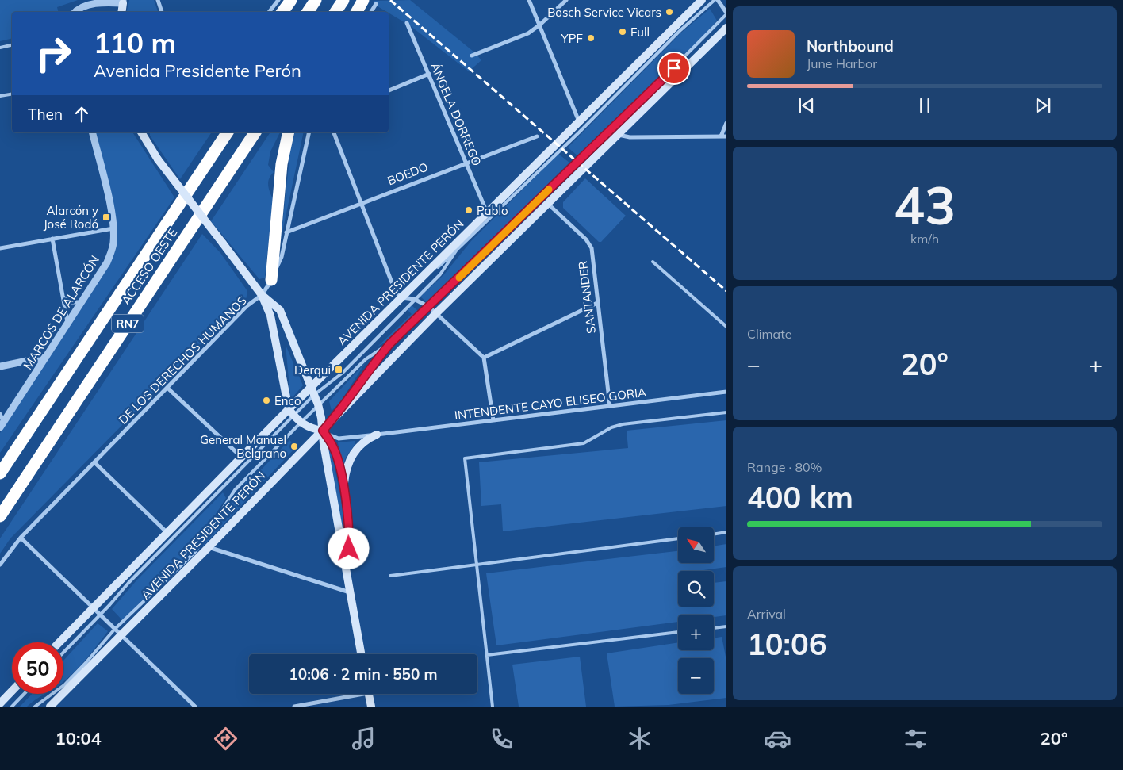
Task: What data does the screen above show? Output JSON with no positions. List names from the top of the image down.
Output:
{
  "streets": {
    "highway": ["ACCESO OESTE", "RN7"],
    "main road": ["AVENIDA PRESIDENTE PERÓN"],
    "street": [
      "ÁNGELA DORREGO",
      "BOEDO",
      "SANTANDER",
      "MARCOS DE ALARCÓN",
      "DE LOS DERECHOS HUMANOS",
      "INTENDENTE CAYO ELISEO GORIA"
    ]
  },
  "crossings": [
    ["ÁNGELA DORREGO", "BOEDO"],
    ["ÁNGELA DORREGO", "AVENIDA PRESIDENTE PERÓN"],
    ["BOEDO", "DE LOS DERECHOS HUMANOS"],
    ["AVENIDA PRESIDENTE PERÓN", "SANTANDER"],
    ["AVENIDA PRESIDENTE PERÓN", "INTENDENTE CAYO ELISEO GORIA"],
    ["SANTANDER", "INTENDENTE CAYO ELISEO GORIA"]
  ],
  "places": {
    "other": [
      "Bosch Service Vicars",
      "Full",
      "YPF",
      "Pablo",
      "Enco",
      "General Manuel Belgrano"
    ],
    "transit": ["Alarcón y José Rodó", "Derqui"]
  },
  "north": "top left",
  "page": {
    "turn": ["110 m", "Avenida Presidente Perón"],
    "song": ["Northbound", "June Harbor"],
    "then": "Then",
    "tile": [
      ["43", "km/h"],
      "Climate",
      ["Range · 80%", "400 km"],
      ["Arrival", "10:06"]
    ],
    "heat": ["−", "20°", "+"],
    "map_buttons": ["+", "−"],
    "limit": "50",
    "trip": "10:06 · 2 min · 550 m",
    "tabs": ["10:04", "20°"]
  }
}
